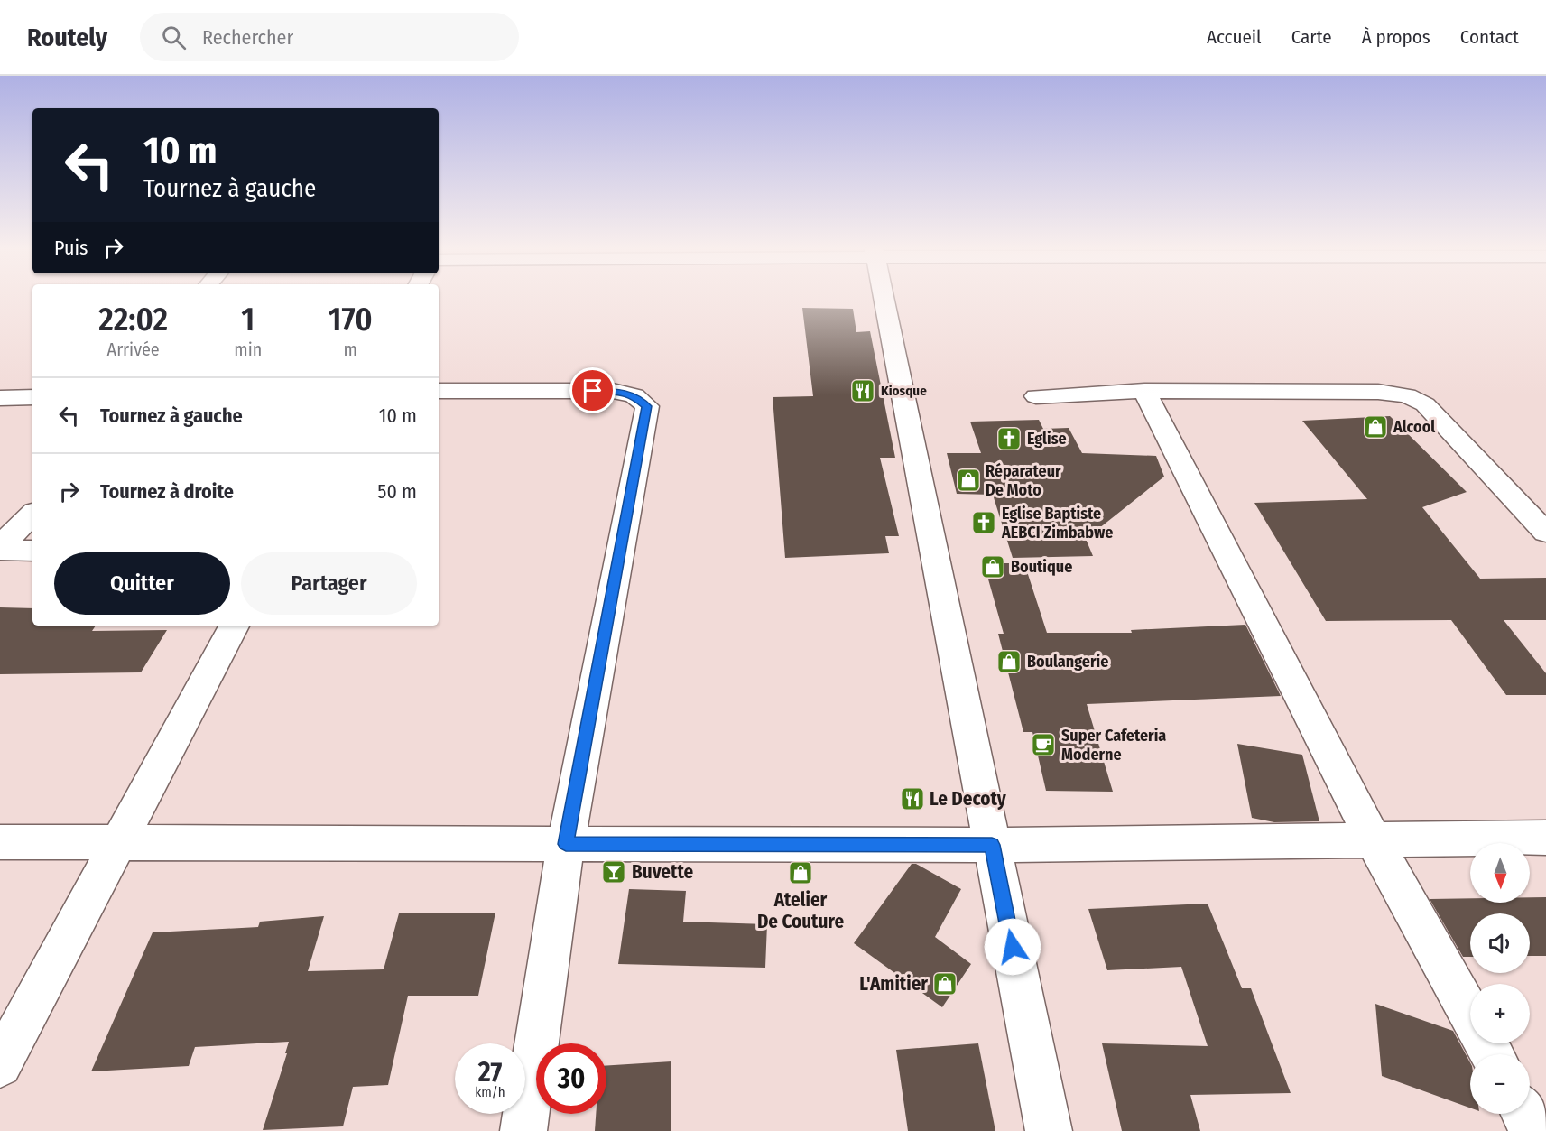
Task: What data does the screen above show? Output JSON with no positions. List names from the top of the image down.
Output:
{
  "places": {
    "restaurant": ["Kiosque", "Le Decoty"],
    "shop": [
      "Alcool",
      "Réparateur De Moto",
      "Boutique",
      "Boulangerie",
      "Atelier De Couture",
      "L'Amitier"
    ],
    "church": ["Eglise", "Eglise Baptiste AEBCI Zimbabwe"],
    "cafe": ["Super Cafeteria Moderne"],
    "bar": ["Buvette"]
  },
  "north": "bottom",
  "page": {
    "header": "Routely",
    "search": "Rechercher",
    "nav": [
      "Accueil",
      "Carte",
      "À propos",
      "Contact"
    ],
    "turn": ["10 m", "Tournez à gauche"],
    "then": "Puis",
    "eta": [
      "22:02",
      "Arrivée",
      "1",
      "min",
      "170",
      "m"
    ],
    "list": [
      {
        "name": "Tournez à gauche",
        "value": "10 m"
      },
      {
        "name": "Tournez à droite",
        "value": "50 m"
      }
    ],
    "buttons": ["Quitter", "Partager"],
    "map_buttons": ["+", "−"],
    "speed": "27 km/h",
    "limit": "30"
  }
}
